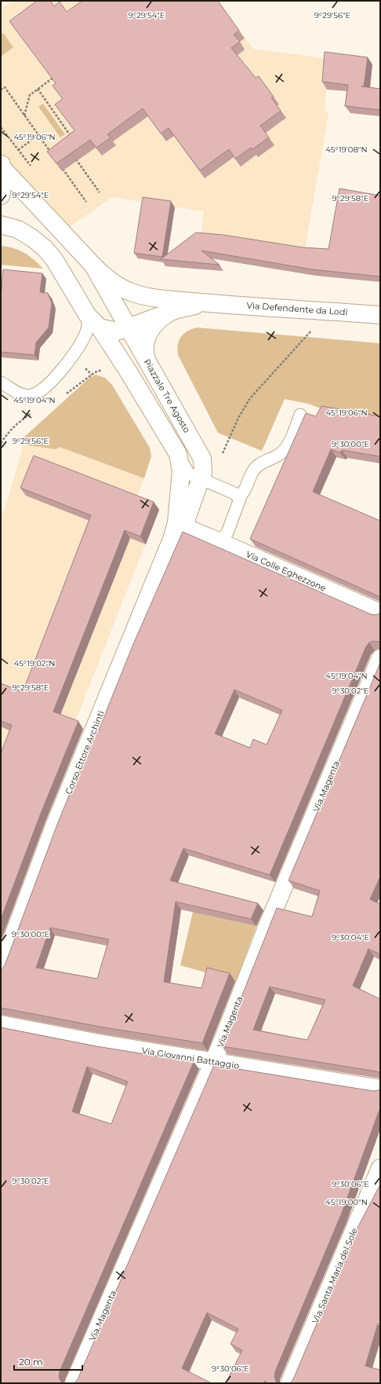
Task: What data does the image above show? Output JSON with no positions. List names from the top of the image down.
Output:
{
  "streets": {
    "street": [
      "Via Defendente da Lodi",
      "Piazzale Tre Agosto",
      "Via Colle Eghezzone",
      "Corso Ettore Archinti",
      "Via Magenta",
      "Via Giovanni Battaggio",
      "Via Santa Maria del Sole"
    ]
  },
  "crossings": [
    ["Piazzale Tre Agosto", "Via Colle Eghezzone"],
    ["Via Magenta", "Via Giovanni Battaggio"]
  ],
  "scale_bar": "20 m",
  "coordinates": [
    "9°29'54\"E",
    "9°29'56\"E",
    "45°19'06\"N",
    "45°19'08\"N",
    "9°29'58\"E",
    "45°19'04\"N",
    "9°30'00\"E",
    "45°19'02\"N",
    "9°30'02\"E",
    "9°30'04\"E",
    "9°30'06\"E",
    "45°19'00\"N"
  ]
}
